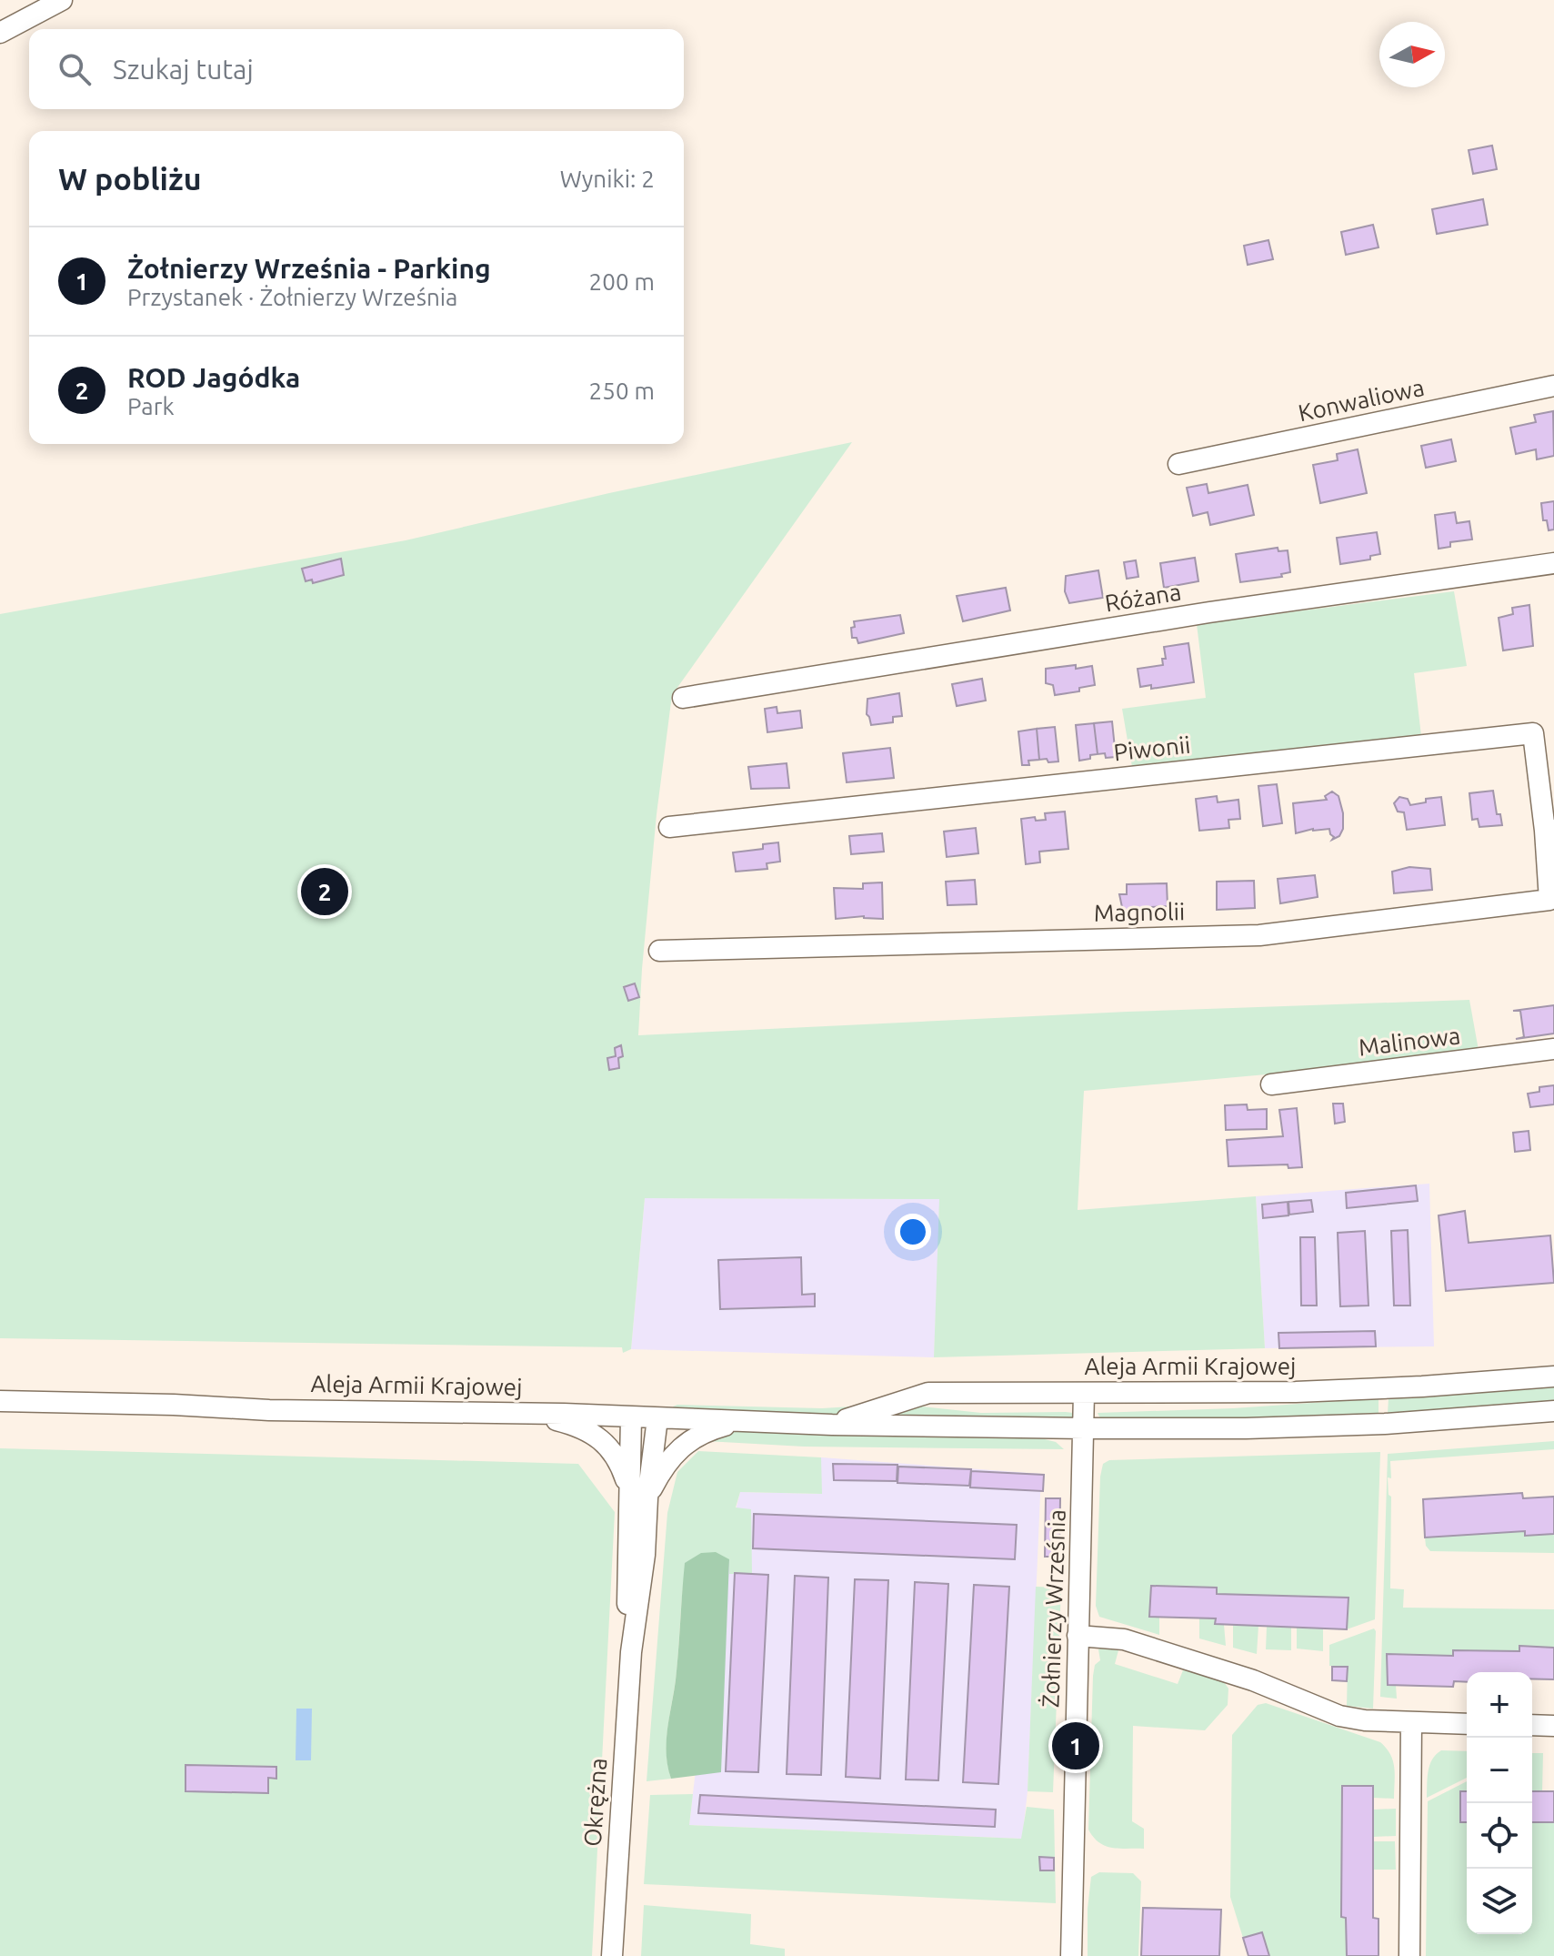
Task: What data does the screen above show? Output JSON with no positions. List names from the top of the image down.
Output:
{
  "streets": {
    "street": [
      "Konwaliowa",
      "Różana",
      "Piwonii",
      "Magnolii",
      "Malinowa",
      "Aleja Armii Krajowej",
      "Żołnierzy Września",
      "Okrężna"
    ]
  },
  "crossings": [
    ["Piwonii", "Magnolii"],
    ["Aleja Armii Krajowej", "Żołnierzy Września"],
    ["Aleja Armii Krajowej", "Okrężna"]
  ],
  "north": "right",
  "page": {
    "search": "Szukaj tutaj",
    "heading": ["W pobliżu", "Wyniki: 2"],
    "list": [
      {
        "mark": "1",
        "name": "Żołnierzy Września - Parking",
        "note": "Przystanek · Żołnierzy Września",
        "value": "200 m"
      },
      {
        "mark": "2",
        "name": "ROD Jagódka",
        "note": "Park",
        "value": "250 m"
      }
    ],
    "pins": ["2", "1"],
    "map_buttons": ["+", "−"]
  }
}
